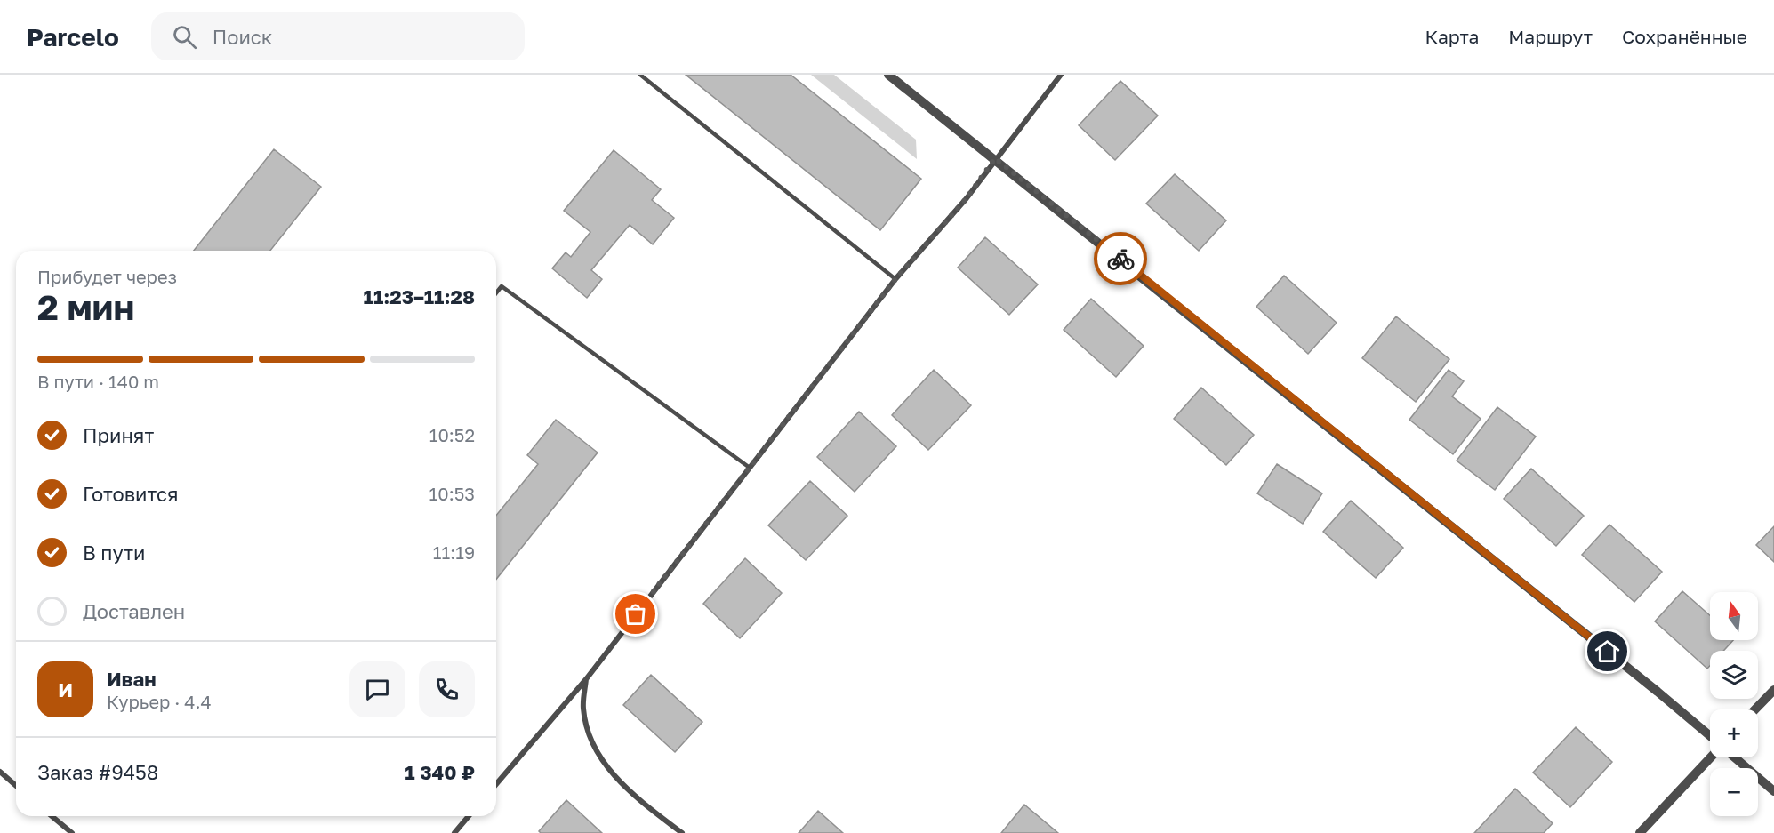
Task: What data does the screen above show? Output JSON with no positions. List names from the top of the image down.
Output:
{
  "north": "top",
  "page": {
    "header": "Parcelo",
    "search": "Поиск",
    "nav": ["Карта", "Маршрут", "Сохранённые"],
    "heading": ["2 мин", "Прибудет через", "11:23–11:28"],
    "panel": [
      "Иван",
      "Курьер · 4.4",
      "Заказ #9458",
      "1 340 ₽"
    ],
    "bar": "В пути · 140 m",
    "list": [
      ["Принят", "10:52"],
      ["Готовится", "10:53"],
      ["В пути", "11:19"],
      "Доставлен"
    ],
    "map_buttons": ["+", "−"],
    "round": "И"
  }
}
